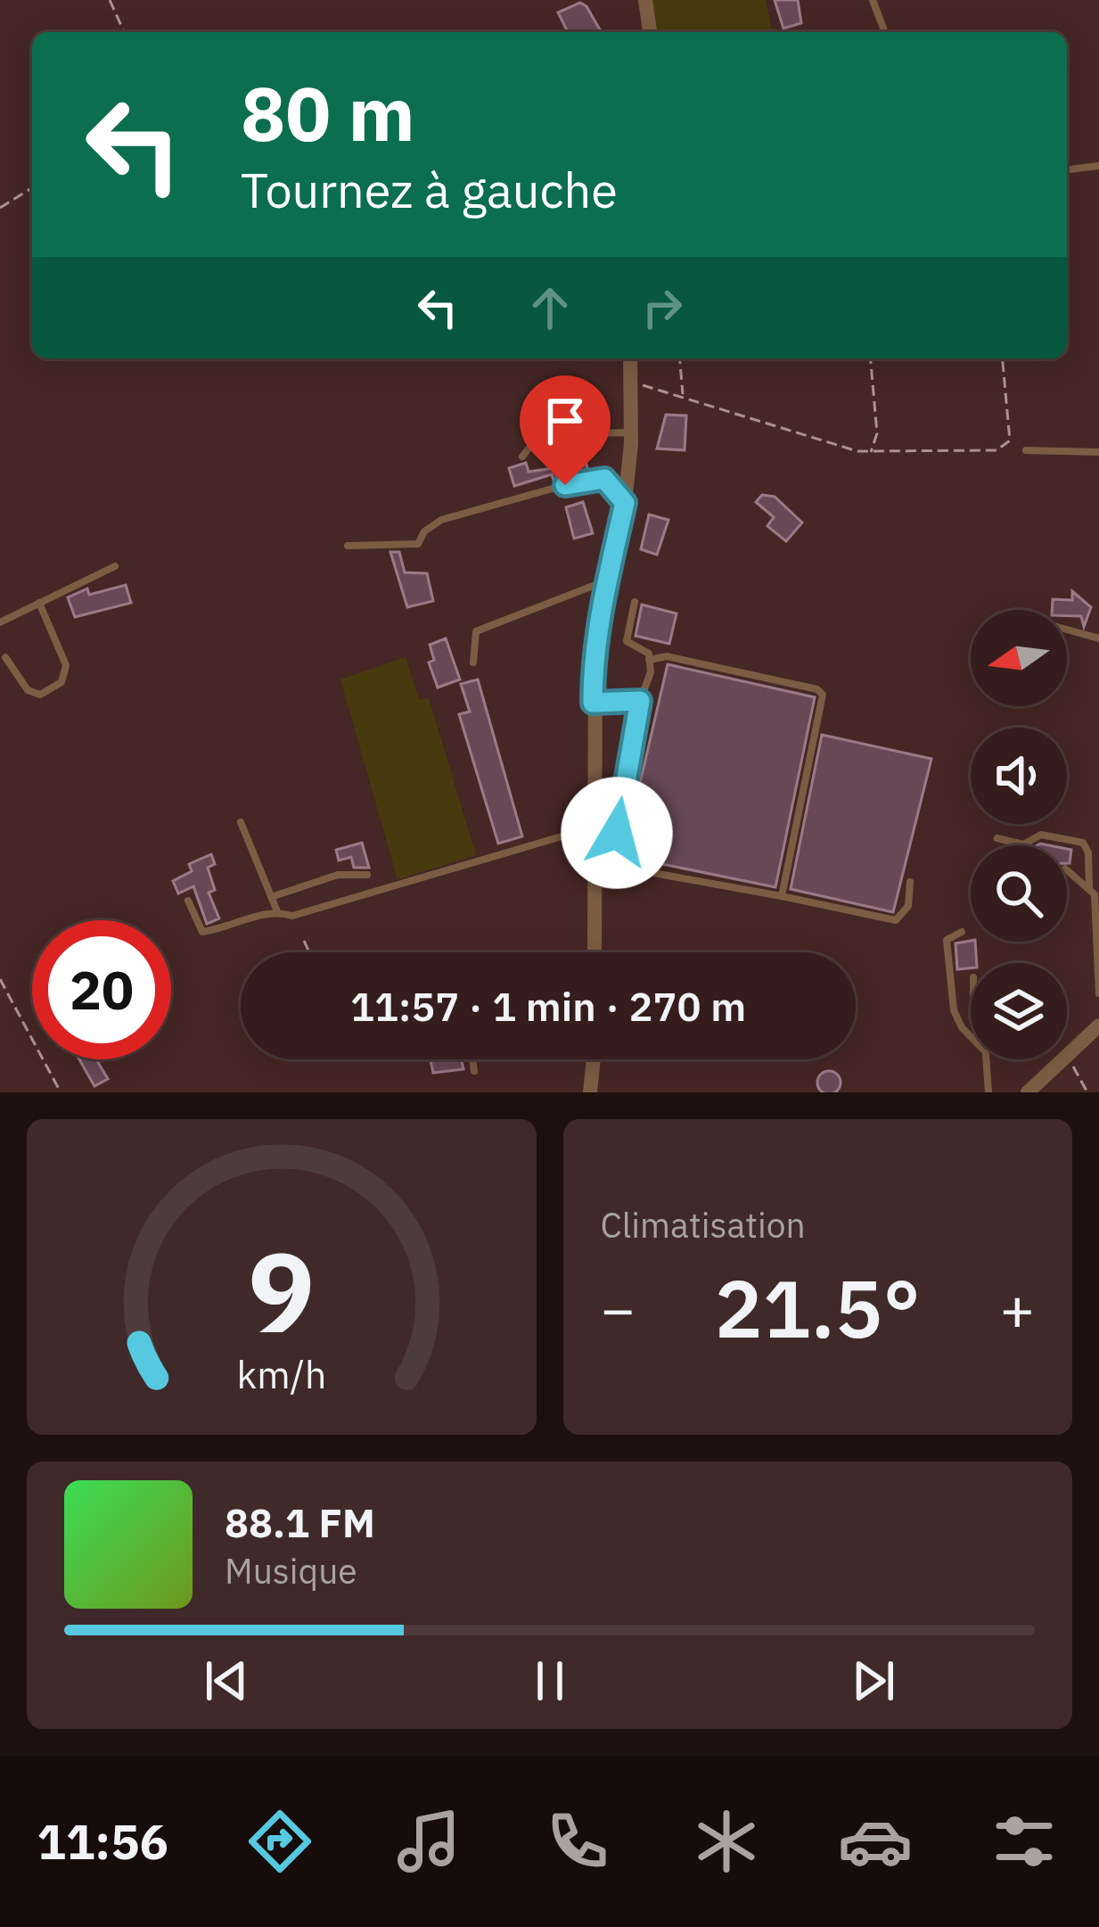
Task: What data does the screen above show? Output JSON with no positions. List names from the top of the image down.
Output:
{
  "north": "left",
  "page": {
    "turn": ["80 m", "Tournez à gauche"],
    "limit": "20",
    "trip": "11:57 · 1 min · 270 m",
    "tile": "Climatisation",
    "heat": ["−", "21.5°", "+"],
    "song": ["88.1 FM", "Musique"],
    "tabs": "11:56",
    "gauge": ["9", "km/h"]
  }
}
